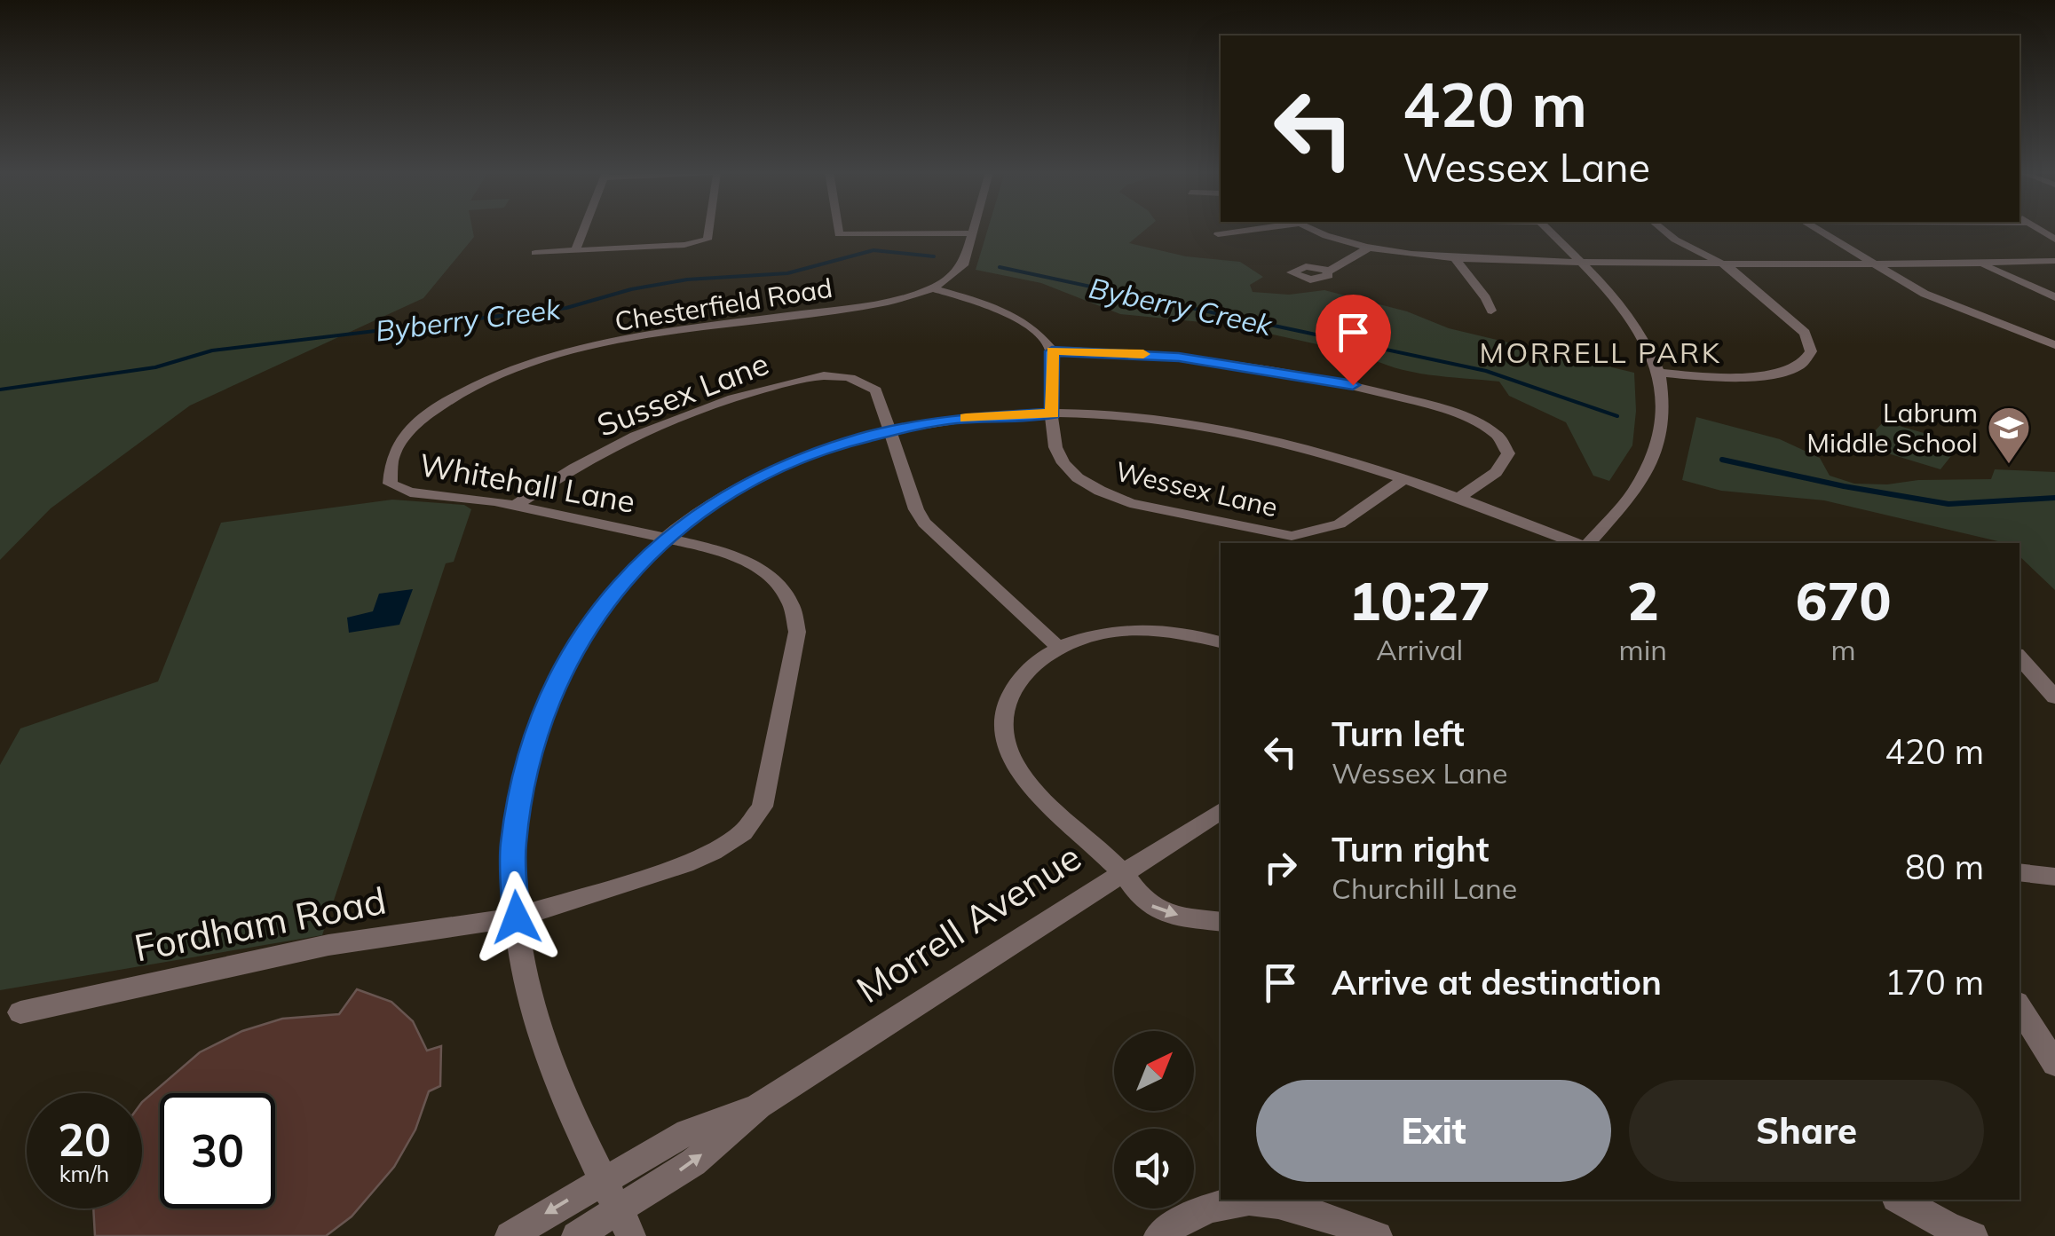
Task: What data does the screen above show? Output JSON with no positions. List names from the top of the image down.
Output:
{
  "streets": {
    "street": [
      "Chesterfield Road",
      "Sussex Lane",
      "Whitehall Lane",
      "Wessex Lane",
      "Morrell Avenue",
      "Fordham Road"
    ]
  },
  "crossings": [
    ["Chesterfield Road", "Whitehall Lane"],
    ["Sussex Lane", "Whitehall Lane"],
    ["Whitehall Lane", "Fordham Road"]
  ],
  "districts": ["MORRELL PARK"],
  "water": ["Byberry Creek"],
  "places": {
    "school or university": ["Labrum Middle School"]
  },
  "north": "top right",
  "page": {
    "turn": ["420 m", "Wessex Lane"],
    "eta": [
      "10:27",
      "Arrival",
      "2",
      "min",
      "670",
      "m"
    ],
    "list": [
      {
        "name": "Turn left",
        "note": "Wessex Lane",
        "value": "420 m"
      },
      {
        "name": "Turn right",
        "note": "Churchill Lane",
        "value": "80 m"
      },
      {
        "name": "Arrive at destination",
        "value": "170 m"
      }
    ],
    "buttons": ["Exit", "Share"],
    "speed": "20 km/h",
    "limit": "30"
  }
}
